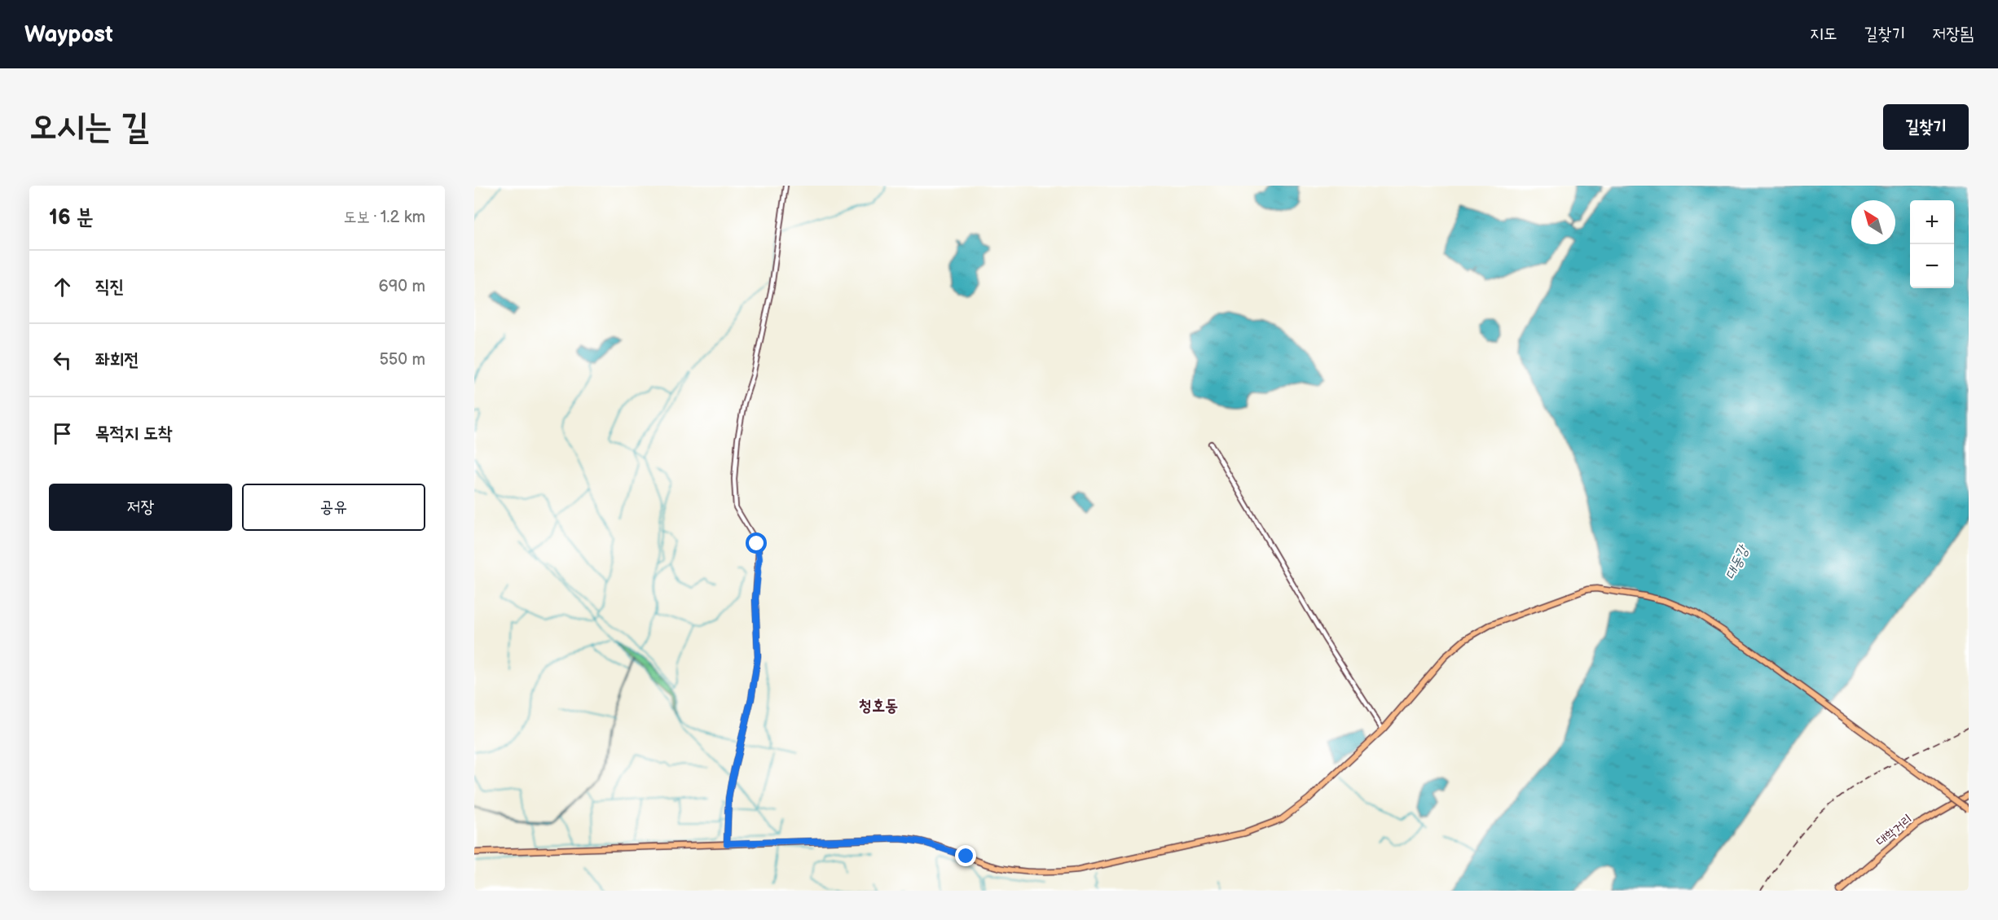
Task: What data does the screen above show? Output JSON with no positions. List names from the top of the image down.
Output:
{
  "streets": {
    "main road": ["대학거리"]
  },
  "districts": ["청호동"],
  "water": ["대동강"],
  "north": "top left",
  "page": {
    "header": "Waypost",
    "nav": ["지도", "길찾기", "저장됨"],
    "buttons": [
      "길찾기",
      ["저장", "공유"]
    ],
    "title": "오시는 길",
    "heading": ["16 분", "도보 · 1.2 km"],
    "map_buttons": ["+", "−"],
    "list": [
      ["직진", "690 m"],
      ["좌회전", "550 m"],
      "목적지 도착"
    ]
  }
}
